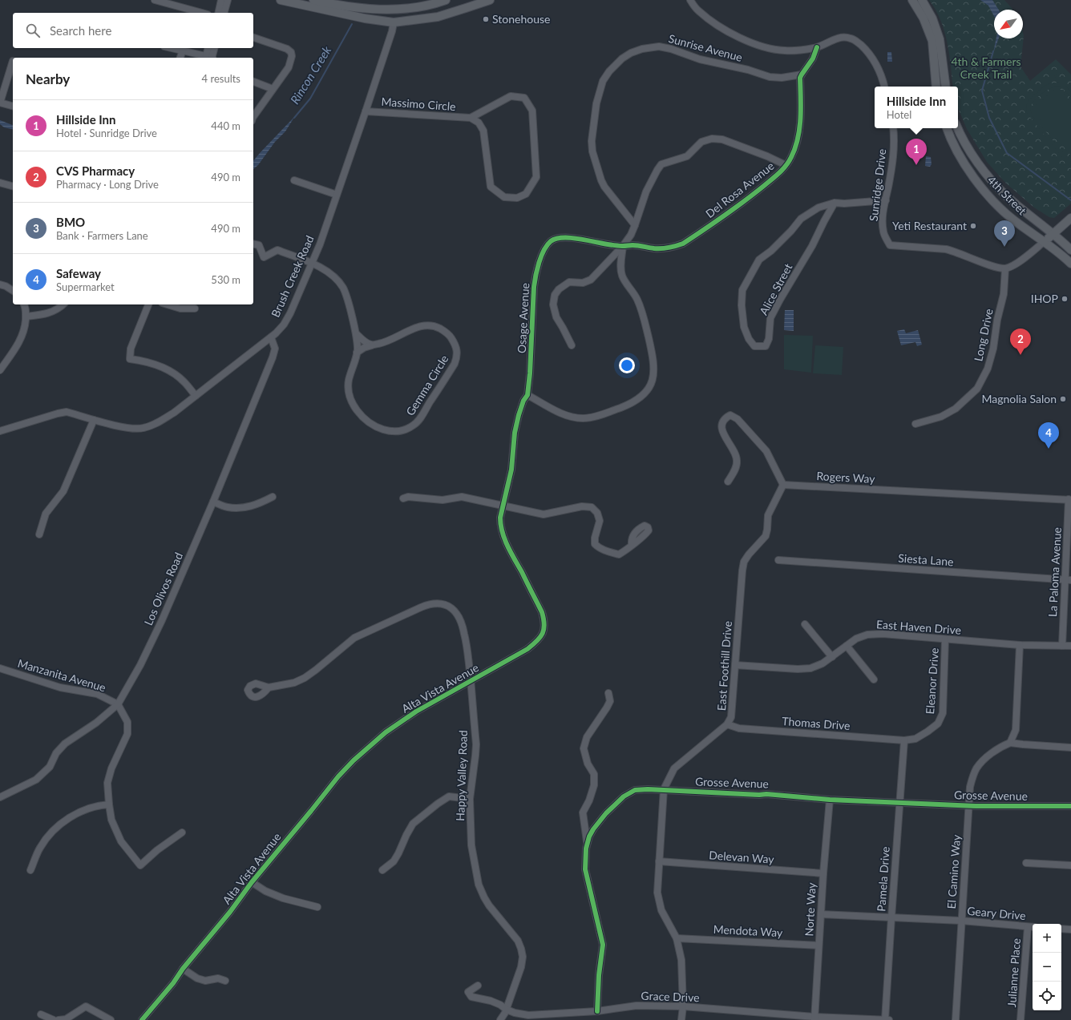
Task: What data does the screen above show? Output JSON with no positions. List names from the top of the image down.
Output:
{
  "streets": {
    "main road": ["4th Street"],
    "street": [
      "Sunrise Avenue",
      "Massimo Circle",
      "Sunridge Drive",
      "Del Rosa Avenue",
      "Brush Creek Road",
      "Alice Street",
      "Osage Avenue",
      "Long Drive",
      "Gemma Circle",
      "Rogers Way",
      "Siesta Lane",
      "La Paloma Avenue",
      "Los Olivos Road",
      "East Haven Drive",
      "East Foothill Drive",
      "Manzanita Avenue",
      "Eleanor Drive",
      "Alta Vista Avenue",
      "Thomas Drive",
      "Happy Valley Road",
      "Grosse Avenue",
      "Delevan Way",
      "El Camino Way",
      "Pamela Drive",
      "Norte Way",
      "Geary Drive",
      "Mendota Way",
      "Julianne Place",
      "Grace Drive"
    ]
  },
  "crossings": [
    ["Sunrise Avenue", "Del Rosa Avenue"],
    ["Massimo Circle", "Brush Creek Road"],
    ["Sunridge Drive", "Alice Street"],
    ["Sunridge Drive", "Long Drive"],
    ["Del Rosa Avenue", "Osage Avenue"],
    ["Brush Creek Road", "Gemma Circle"],
    ["Brush Creek Road", "Los Olivos Road"],
    ["Osage Avenue", "Alta Vista Avenue"],
    ["Rogers Way", "La Paloma Avenue"],
    ["Rogers Way", "East Foothill Drive"],
    ["Siesta Lane", "La Paloma Avenue"],
    ["La Paloma Avenue", "East Haven Drive"],
    ["Los Olivos Road", "Manzanita Avenue"],
    ["East Haven Drive", "East Foothill Drive"],
    ["East Haven Drive", "Eleanor Drive"],
    ["East Foothill Drive", "Thomas Drive"],
    ["East Foothill Drive", "Grosse Avenue"],
    ["East Foothill Drive", "Delevan Way"],
    ["East Foothill Drive", "Mendota Way"],
    ["East Foothill Drive", "Grace Drive"],
    ["Eleanor Drive", "Thomas Drive"],
    ["Eleanor Drive", "Pamela Drive"],
    ["Alta Vista Avenue", "Happy Valley Road"],
    ["Thomas Drive", "Pamela Drive"],
    ["Happy Valley Road", "Grace Drive"],
    ["Grosse Avenue", "El Camino Way"],
    ["Grosse Avenue", "Pamela Drive"],
    ["Grosse Avenue", "Norte Way"],
    ["Grosse Avenue", "Grace Drive"],
    ["Delevan Way", "Norte Way"],
    ["El Camino Way", "Geary Drive"],
    ["Pamela Drive", "Geary Drive"],
    ["Pamela Drive", "Grace Drive"],
    ["Norte Way", "Geary Drive"],
    ["Norte Way", "Mendota Way"],
    ["Norte Way", "Grace Drive"],
    ["Geary Drive", "Julianne Place"]
  ],
  "water": ["Rincon Creek"],
  "parks": ["4th & Farmers Creek Trail"],
  "places": [
    "Stonehouse",
    "Yeti Restaurant",
    "IHOP",
    "Magnolia Salon"
  ],
  "north": "bottom left",
  "page": {
    "search": "Search here",
    "heading": ["Nearby", "4 results"],
    "popup": ["Hillside Inn", "Hotel"],
    "list": [
      {
        "mark": "1",
        "name": "Hillside Inn",
        "note": "Hotel · Sunridge Drive",
        "value": "440 m"
      },
      {
        "mark": "2",
        "name": "CVS Pharmacy",
        "note": "Pharmacy · Long Drive",
        "value": "490 m"
      },
      {
        "mark": "3",
        "name": "BMO",
        "note": "Bank · Farmers Lane",
        "value": "490 m"
      },
      {
        "mark": "4",
        "name": "Safeway",
        "note": "Supermarket",
        "value": "530 m"
      }
    ],
    "pins": [
      "1",
      "3",
      "2",
      "4"
    ],
    "map_buttons": ["+", "−"]
  }
}
